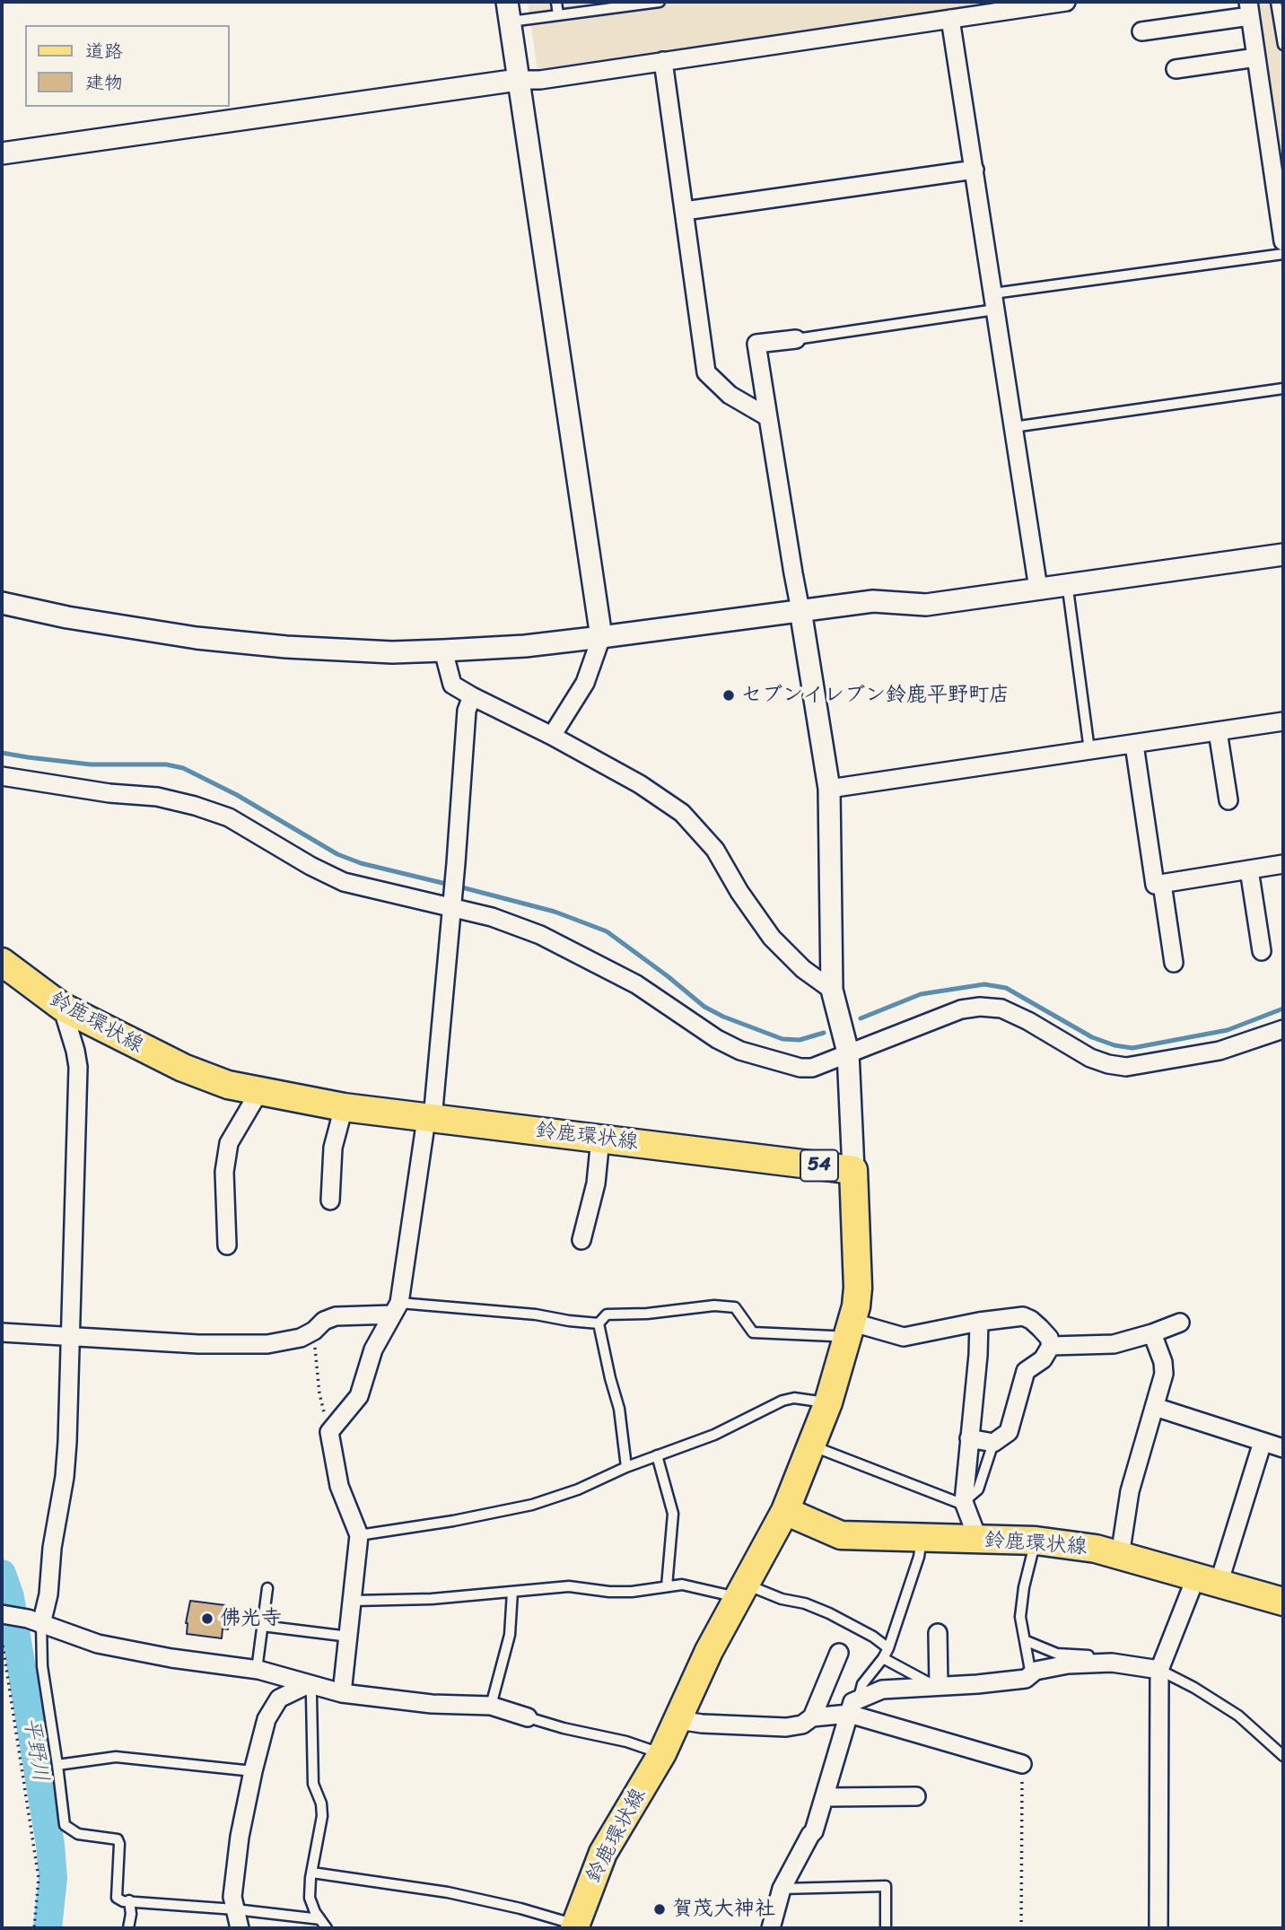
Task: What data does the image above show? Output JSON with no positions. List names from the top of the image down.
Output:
{
  "streets": {
    "main road": ["鈴鹿環状線", "54"]
  },
  "water": ["平野川"],
  "places": ["セブンイレブン鈴鹿平野町店", "佛光寺", "賀茂大神社"],
  "legend": ["道路", "建物"]
}
